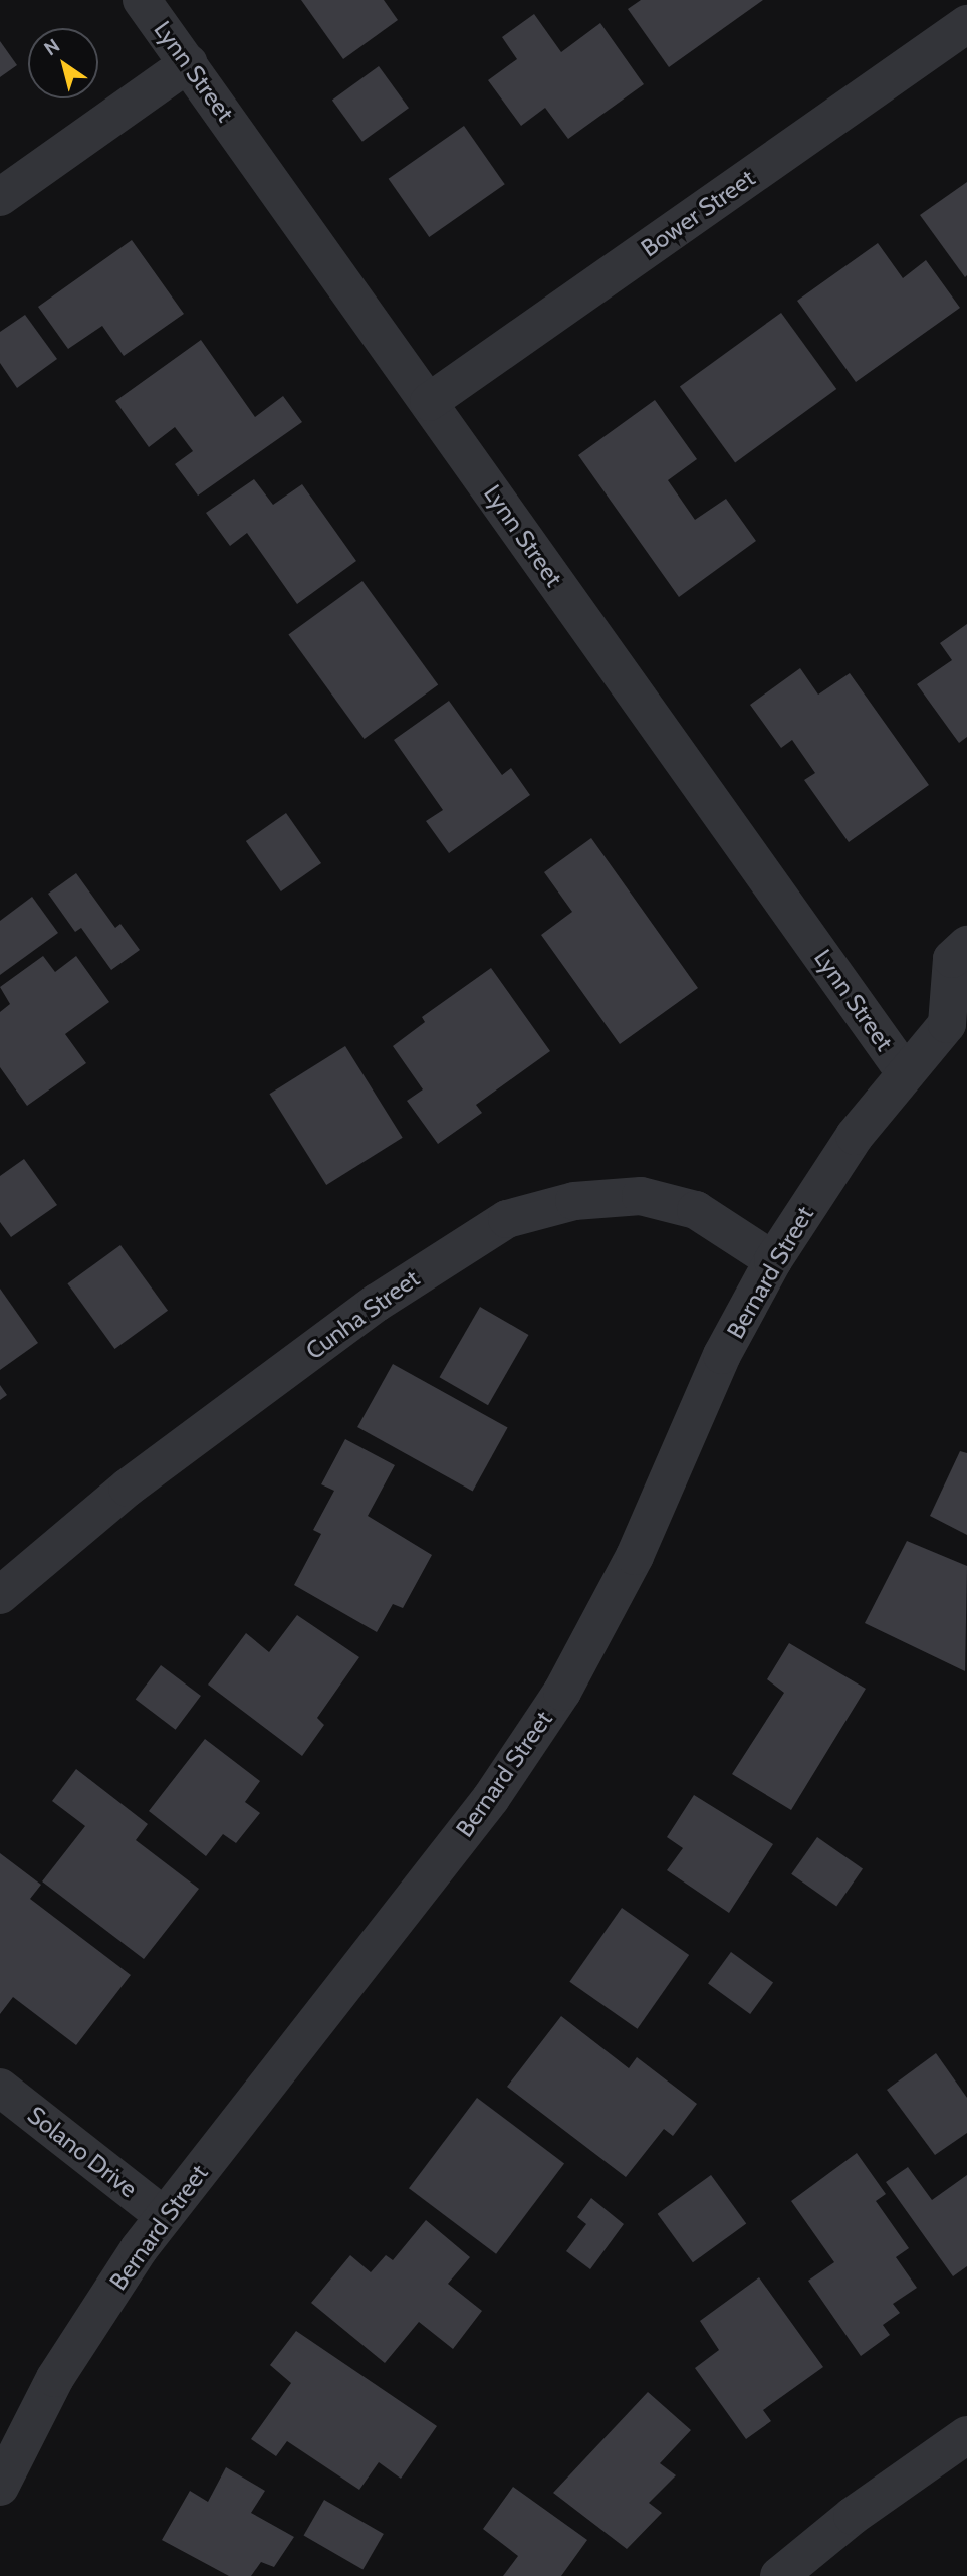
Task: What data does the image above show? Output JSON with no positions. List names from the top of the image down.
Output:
{
  "streets": {
    "street": [
      "Lynn Street",
      "Bower Street",
      "Bernard Street",
      "Cunha Street",
      "Solano Drive"
    ]
  },
  "crossings": [
    ["Lynn Street", "Bower Street"],
    ["Lynn Street", "Bernard Street"],
    ["Bernard Street", "Cunha Street"],
    ["Bernard Street", "Solano Drive"]
  ],
  "north": "top left"
}
